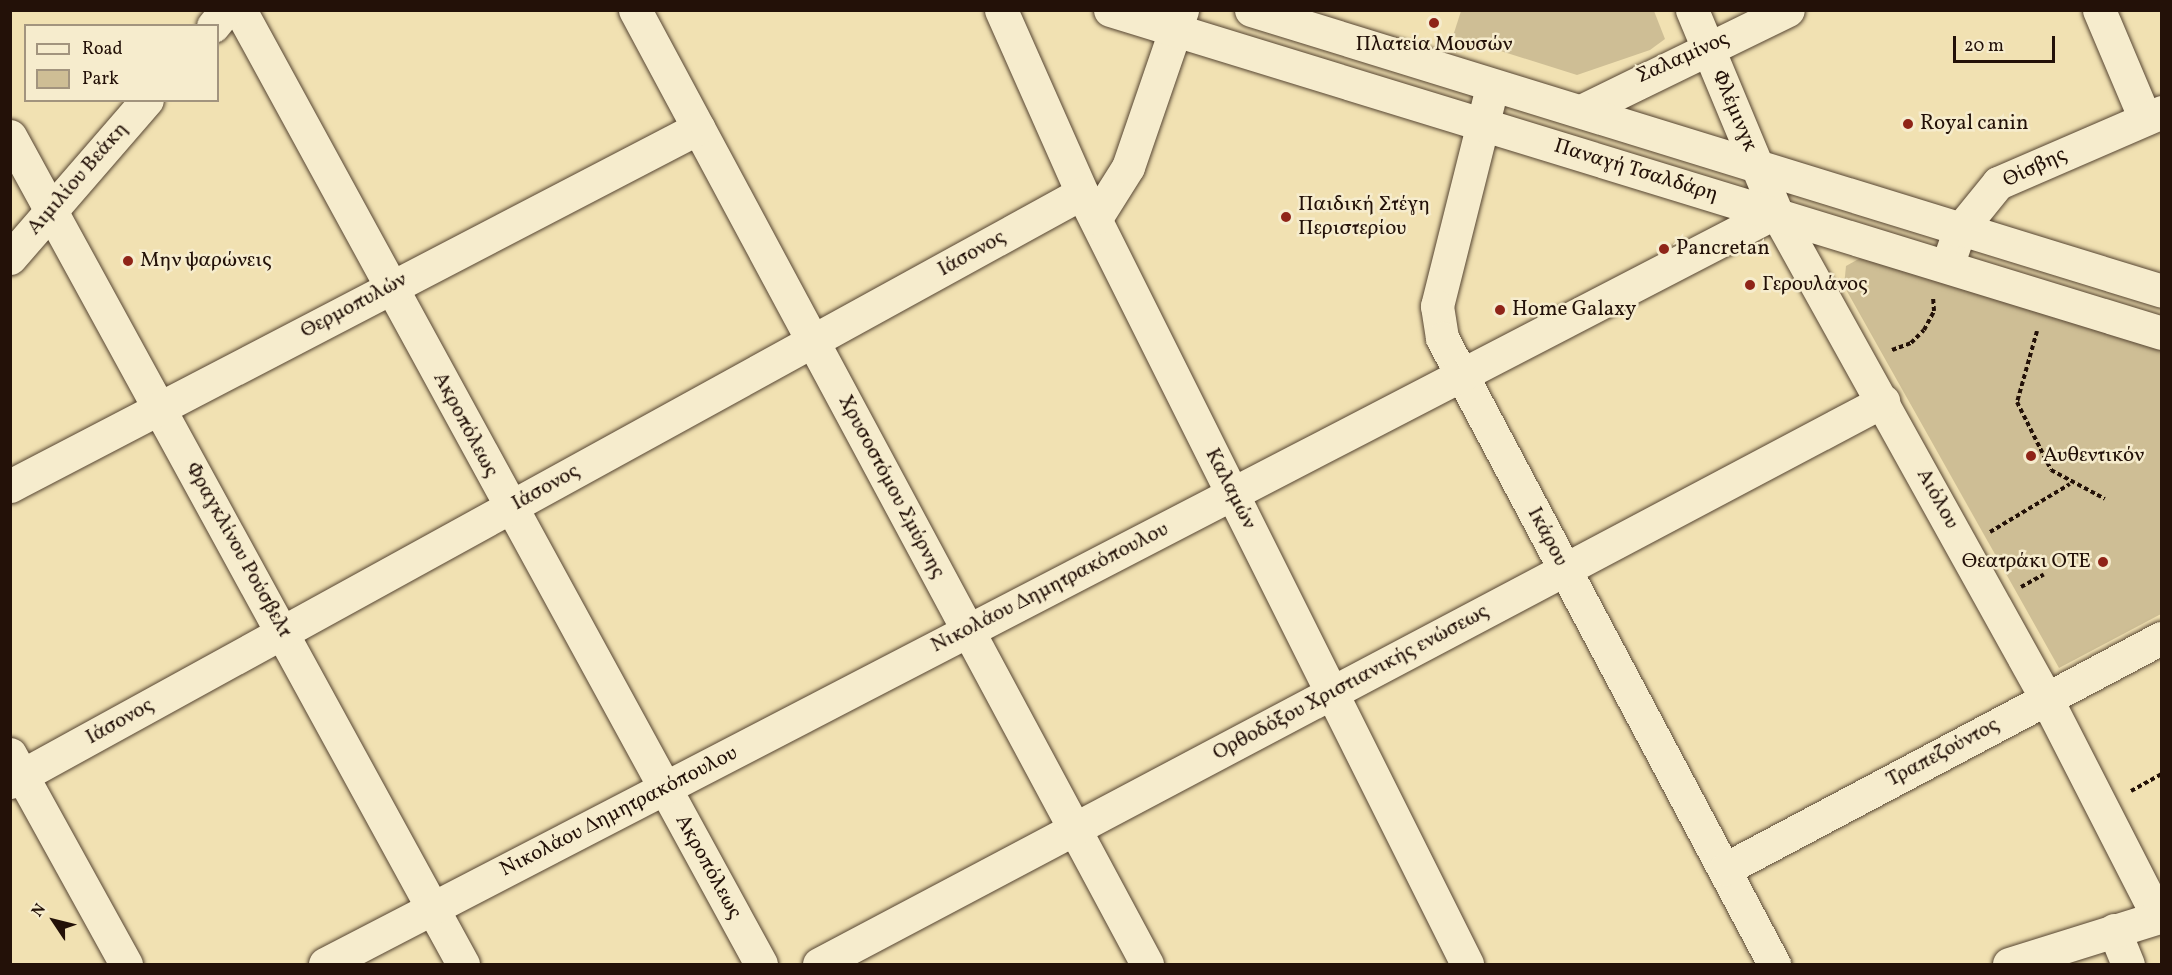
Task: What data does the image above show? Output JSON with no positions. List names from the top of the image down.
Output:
{
  "streets": {
    "street": [
      "Σαλαμίνος",
      "Φλέμινγκ",
      "Θίσβης",
      "Παναγή Τσαλδάρη",
      "Αιμιλίου Βεάκη",
      "Ιάσονος",
      "Θερμοπυλών",
      "Ακροπόλεως",
      "Χρυσοστόμου Σμύρνης",
      "Καλαμών",
      "Αιόλου",
      "Ικάρου",
      "Φραγκλίνου Ρούσβελτ",
      "Νικολάου Δημητρακόπουλου",
      "Ορθοδόξου Χριστιανικής ενώσεως",
      "Τραπεζούντος"
    ]
  },
  "crossings": [
    ["Σαλαμίνος", "Φλέμινγκ"],
    ["Σαλαμίνος", "Παναγή Τσαλδάρη"],
    ["Φλέμινγκ", "Παναγή Τσαλδάρη"],
    ["Φλέμινγκ", "Αιόλου"],
    ["Φλέμινγκ", "Νικολάου Δημητρακόπουλου"],
    ["Θίσβης", "Παναγή Τσαλδάρη"],
    ["Παναγή Τσαλδάρη", "Ιάσονος"],
    ["Παναγή Τσαλδάρη", "Αιόλου"],
    ["Παναγή Τσαλδάρη", "Ικάρου"],
    ["Παναγή Τσαλδάρη", "Νικολάου Δημητρακόπουλου"],
    ["Αιμιλίου Βεάκη", "Φραγκλίνου Ρούσβελτ"],
    ["Ιάσονος", "Ακροπόλεως"],
    ["Ιάσονος", "Χρυσοστόμου Σμύρνης"],
    ["Ιάσονος", "Καλαμών"],
    ["Ιάσονος", "Φραγκλίνου Ρούσβελτ"],
    ["Θερμοπυλών", "Ακροπόλεως"],
    ["Θερμοπυλών", "Χρυσοστόμου Σμύρνης"],
    ["Θερμοπυλών", "Φραγκλίνου Ρούσβελτ"],
    ["Ακροπόλεως", "Νικολάου Δημητρακόπουλου"],
    ["Χρυσοστόμου Σμύρνης", "Νικολάου Δημητρακόπουλου"],
    ["Χρυσοστόμου Σμύρνης", "Ορθοδόξου Χριστιανικής ενώσεως"],
    ["Καλαμών", "Νικολάου Δημητρακόπουλου"],
    ["Καλαμών", "Ορθοδόξου Χριστιανικής ενώσεως"],
    ["Αιόλου", "Νικολάου Δημητρακόπουλου"],
    ["Αιόλου", "Ορθοδόξου Χριστιανικής ενώσεως"],
    ["Αιόλου", "Τραπεζούντος"],
    ["Ικάρου", "Νικολάου Δημητρακόπουλου"],
    ["Ικάρου", "Ορθοδόξου Χριστιανικής ενώσεως"],
    ["Ικάρου", "Τραπεζούντος"],
    ["Φραγκλίνου Ρούσβελτ", "Νικολάου Δημητρακόπουλου"]
  ],
  "places": [
    "Πλατεία Μουσών",
    "Royal canin",
    "Παιδική Στέγη Περιστερίου",
    "Pancretan",
    "Μην ψαρώνεις",
    "Γερουλάνος",
    "Home Galaxy",
    "Αυθεντικόν",
    "Θεατράκι ΟΤΕ"
  ],
  "legend": ["Road", "Park"],
  "scale_bar": "20 m",
  "north": "top left"
}
